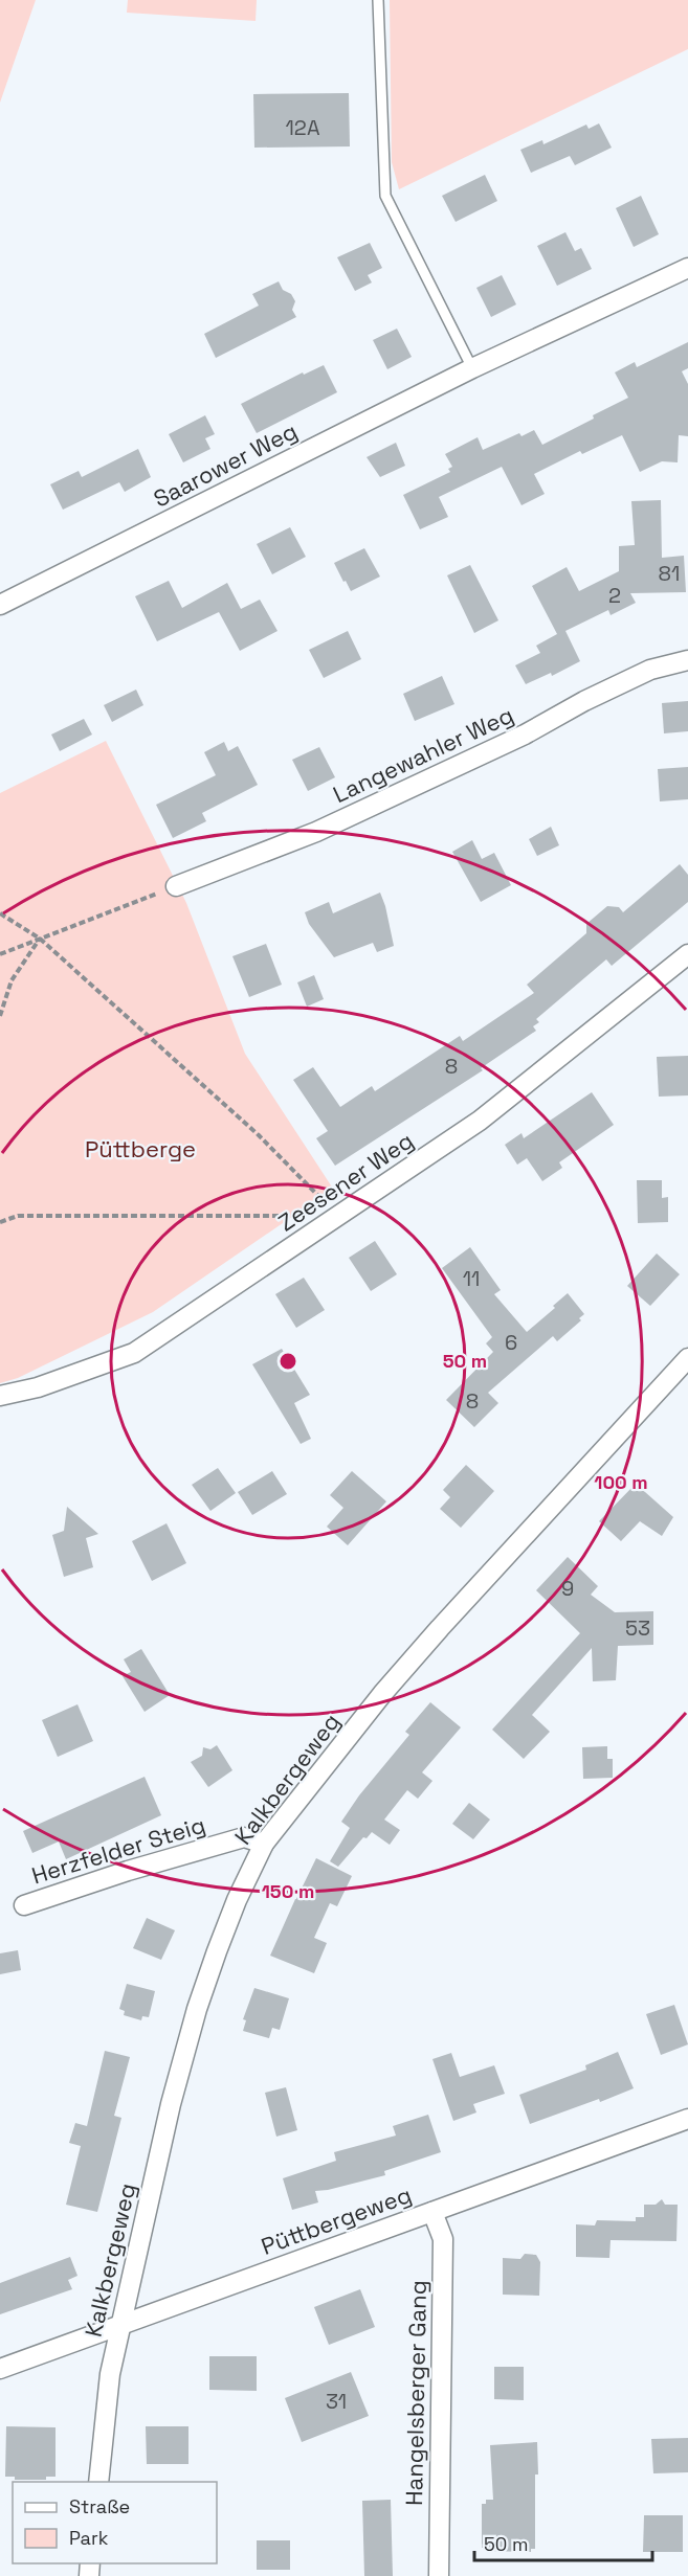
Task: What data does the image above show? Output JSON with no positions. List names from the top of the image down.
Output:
{
  "streets": {
    "street": [
      "Saarower Weg",
      "Langewahler Weg",
      "Zeesener Weg",
      "Kalkbergeweg",
      "Herzfelder Steig",
      "Püttbergeweg",
      "Hangelsberger Gang"
    ]
  },
  "crossings": [
    ["Kalkbergeweg", "Herzfelder Steig"],
    ["Kalkbergeweg", "Püttbergeweg"],
    ["Püttbergeweg", "Hangelsberger Gang"]
  ],
  "parks": ["Püttberge"],
  "house_numbers": [
    "12A",
    "81",
    "2",
    "8",
    "11",
    "6",
    "8",
    "9",
    "53",
    "31"
  ],
  "legend": ["Straße", "Park"],
  "scale_bar": "50 m",
  "rings": ["50 m", "100 m", "150 m"]
}
